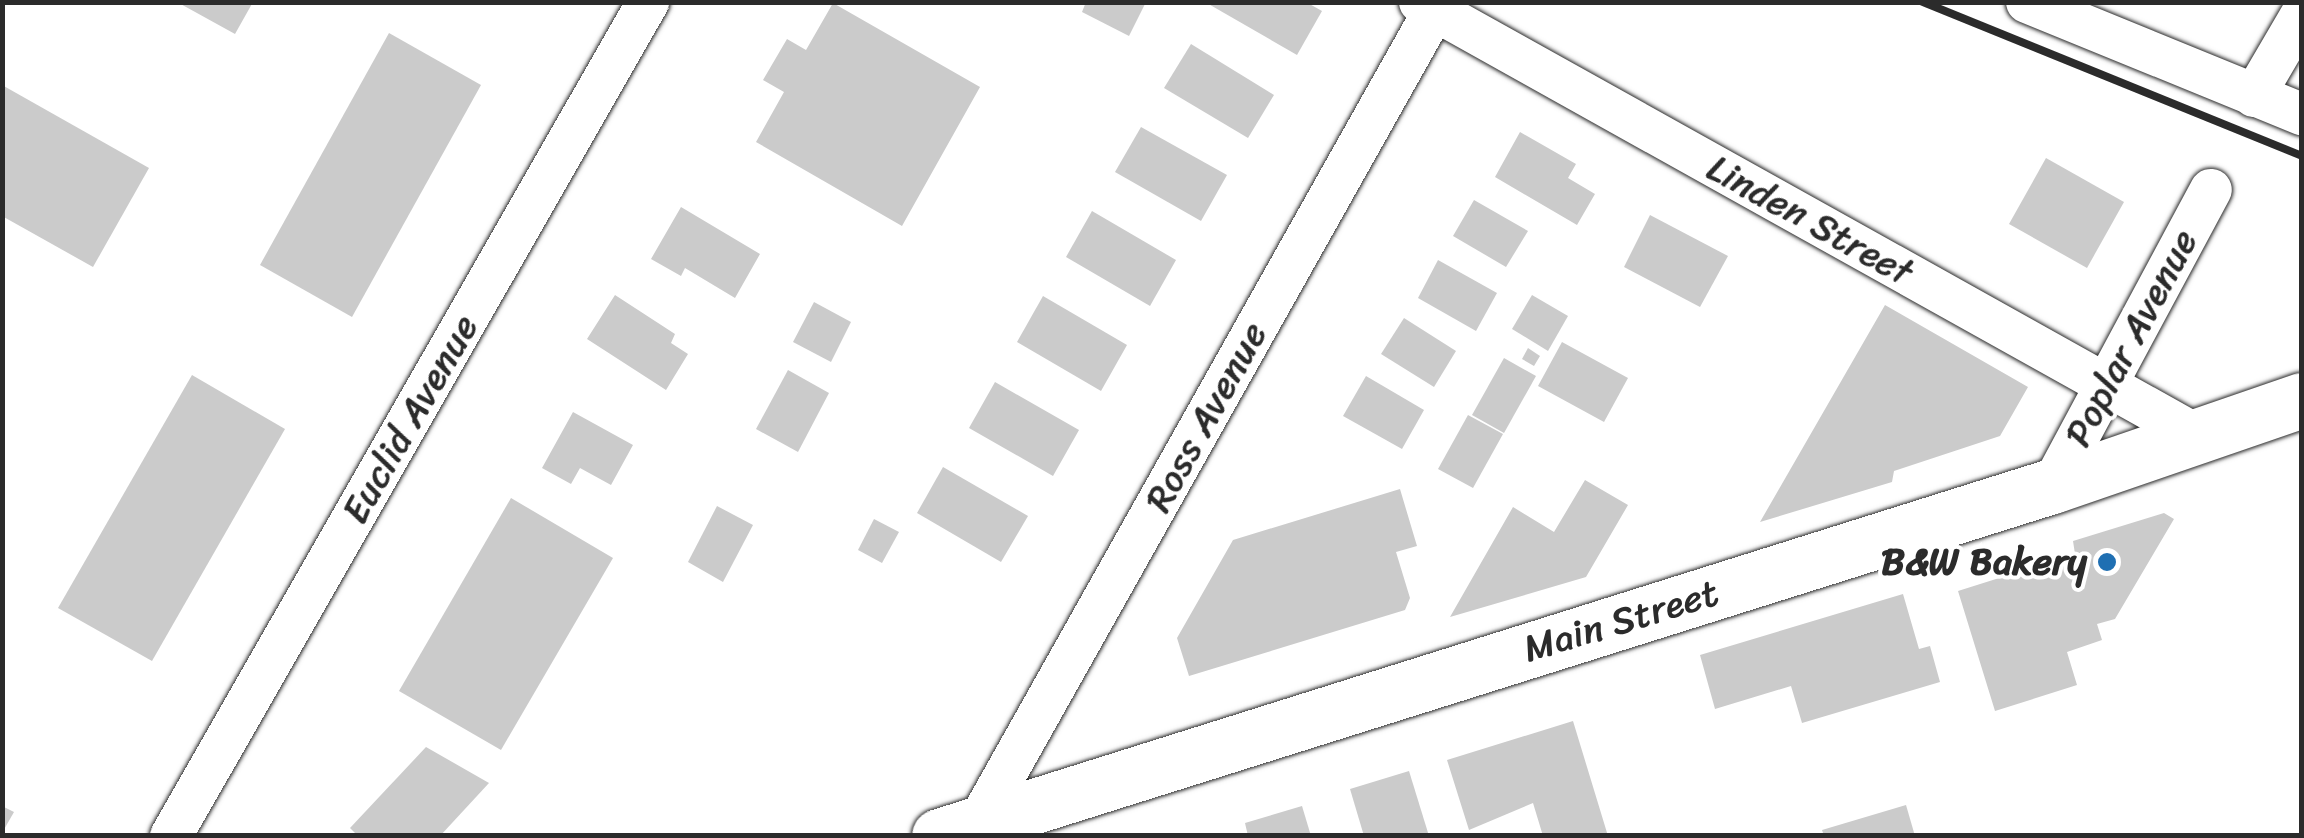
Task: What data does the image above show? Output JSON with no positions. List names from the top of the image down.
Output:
{
  "streets": {
    "main road": ["Main Street"],
    "street": [
      "Linden Street",
      "Poplar Avenue",
      "Ross Avenue",
      "Euclid Avenue"
    ]
  },
  "crossings": [
    ["Linden Street", "Poplar Avenue"],
    ["Linden Street", "Ross Avenue"],
    ["Linden Street", "Main Street"],
    ["Poplar Avenue", "Main Street"],
    ["Ross Avenue", "Main Street"]
  ],
  "places": ["B&W Bakery"]
}
